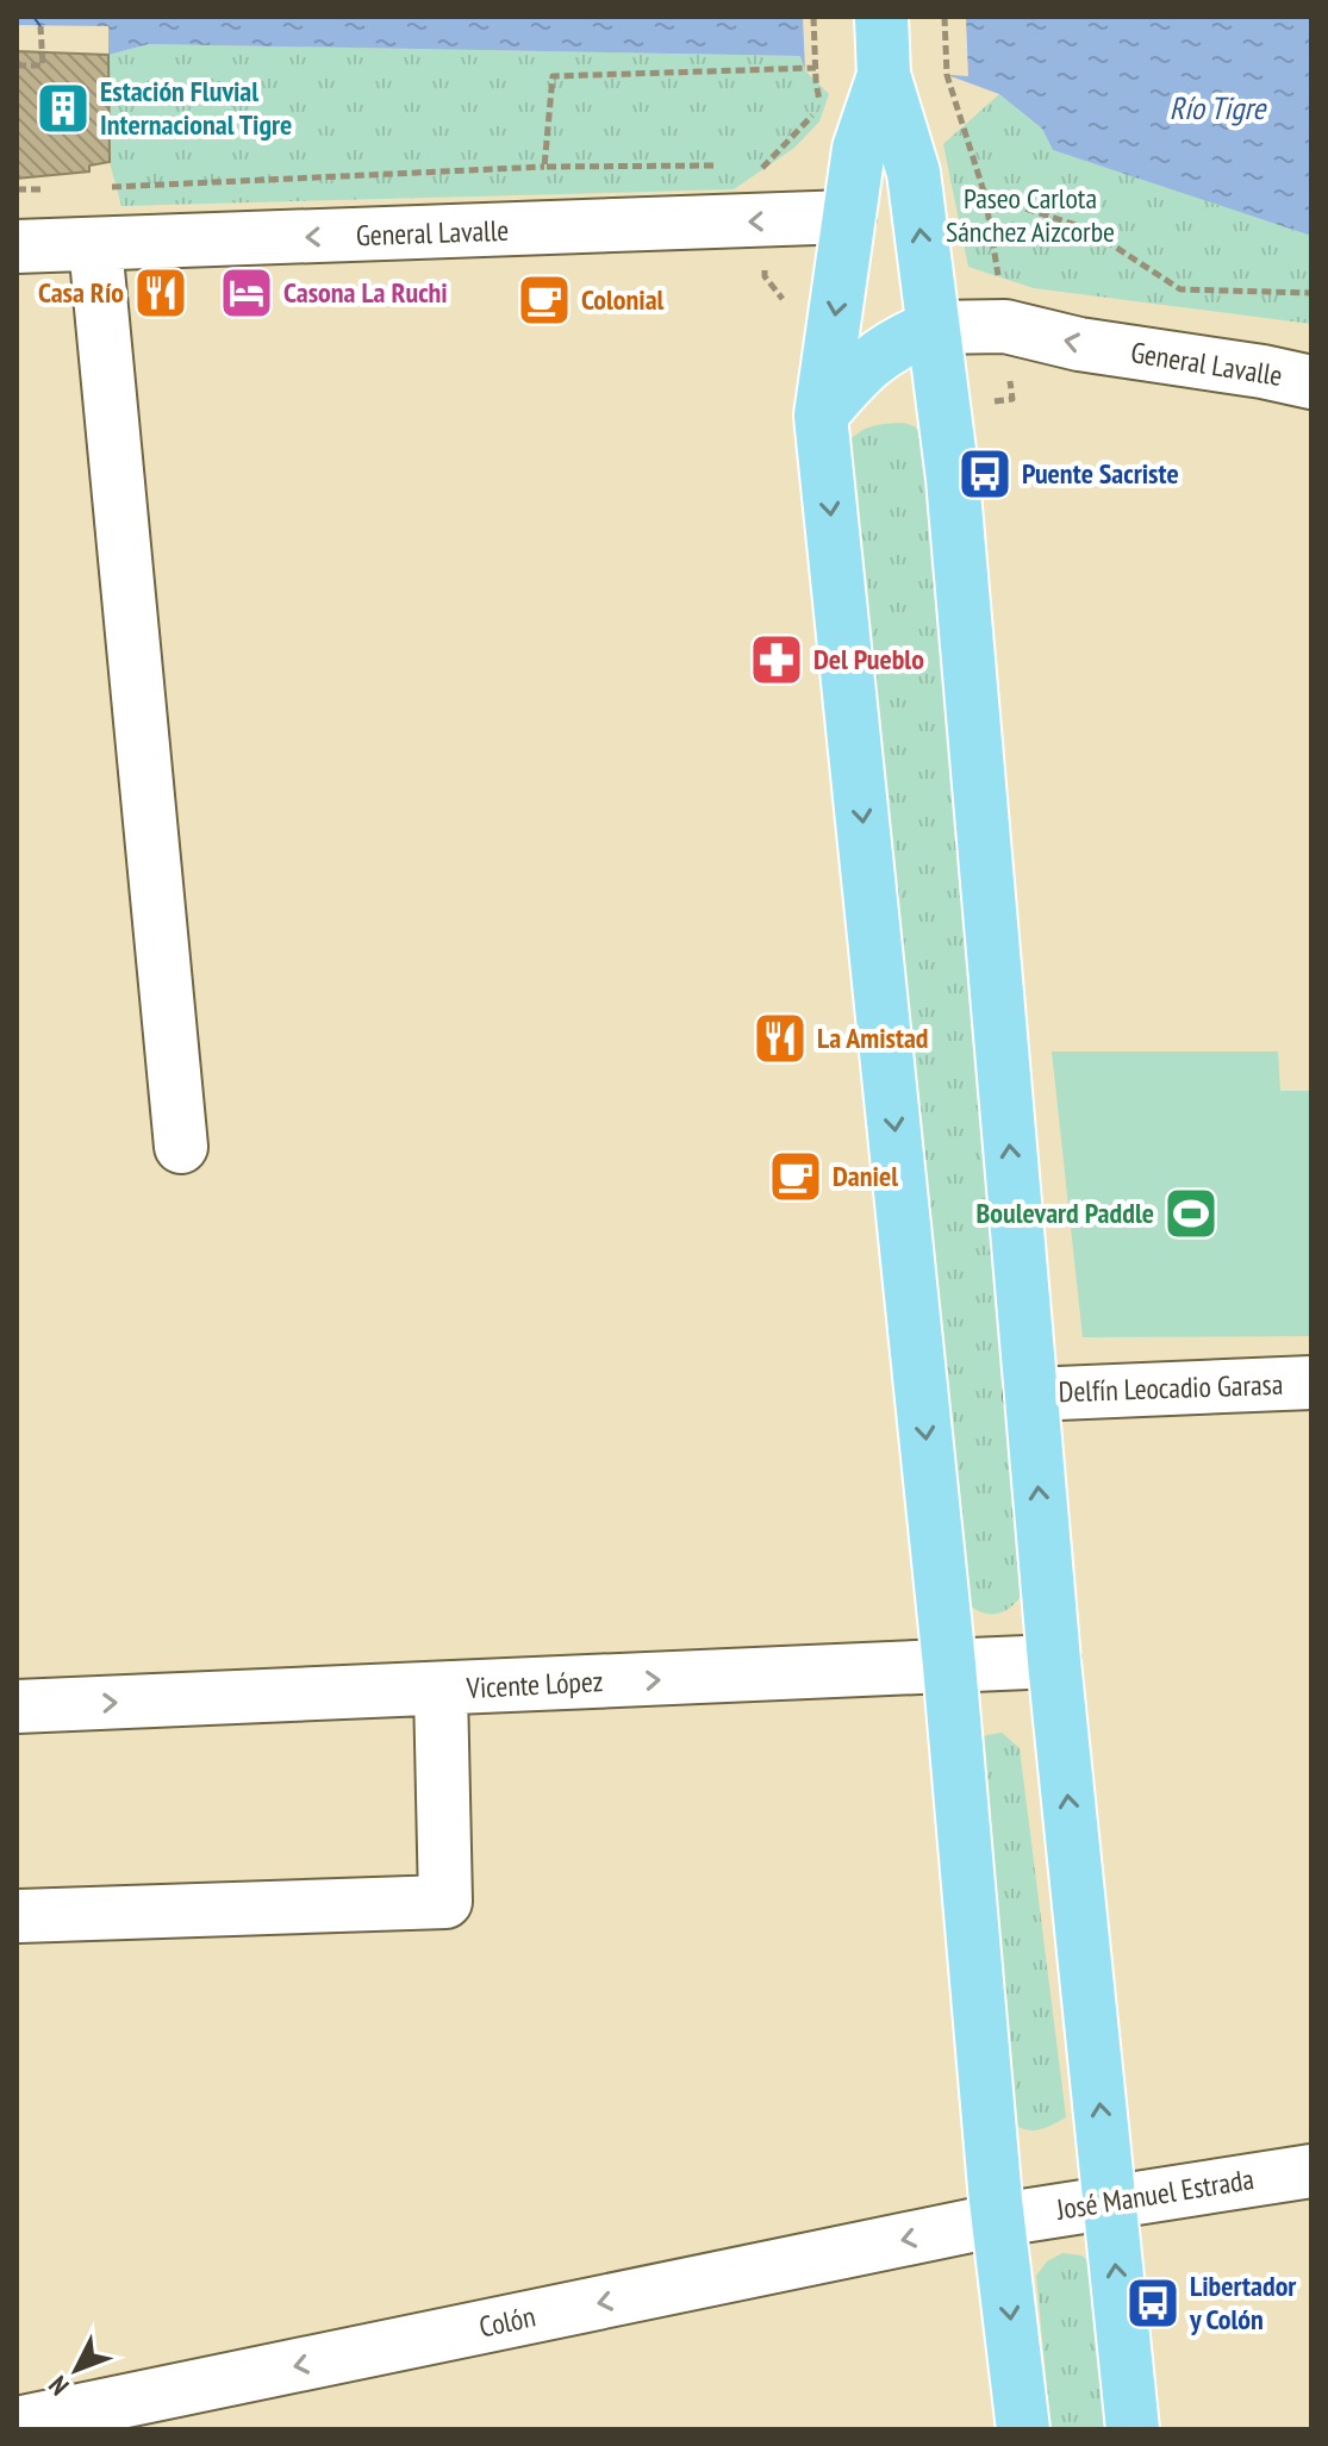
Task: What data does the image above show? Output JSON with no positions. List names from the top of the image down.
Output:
{
  "streets": {
    "street": [
      "General Lavalle",
      "Delfín Leocadio Garasa",
      "Vicente López",
      "José Manuel Estrada",
      "Colón"
    ]
  },
  "crossings": [
    ["José Manuel Estrada", "Colón"]
  ],
  "one_way": ["General Lavalle", "Vicente López", "Colón"],
  "water": ["Río Tigre"],
  "parks": ["Paseo Carlota Sánchez Aizcorbe"],
  "places": {
    "building": ["Estación Fluvial Internacional Tigre"],
    "restaurant": ["Casa Río", "La Amistad"],
    "hotel": ["Casona La Ruchi"],
    "cafe": ["Colonial", "Daniel"],
    "bus stop": ["Puente Sacriste", "Libertador y Colón"],
    "pharmacy": ["Del Pueblo"],
    "sports": ["Boulevard Paddle"]
  },
  "north": "bottom left"
}
